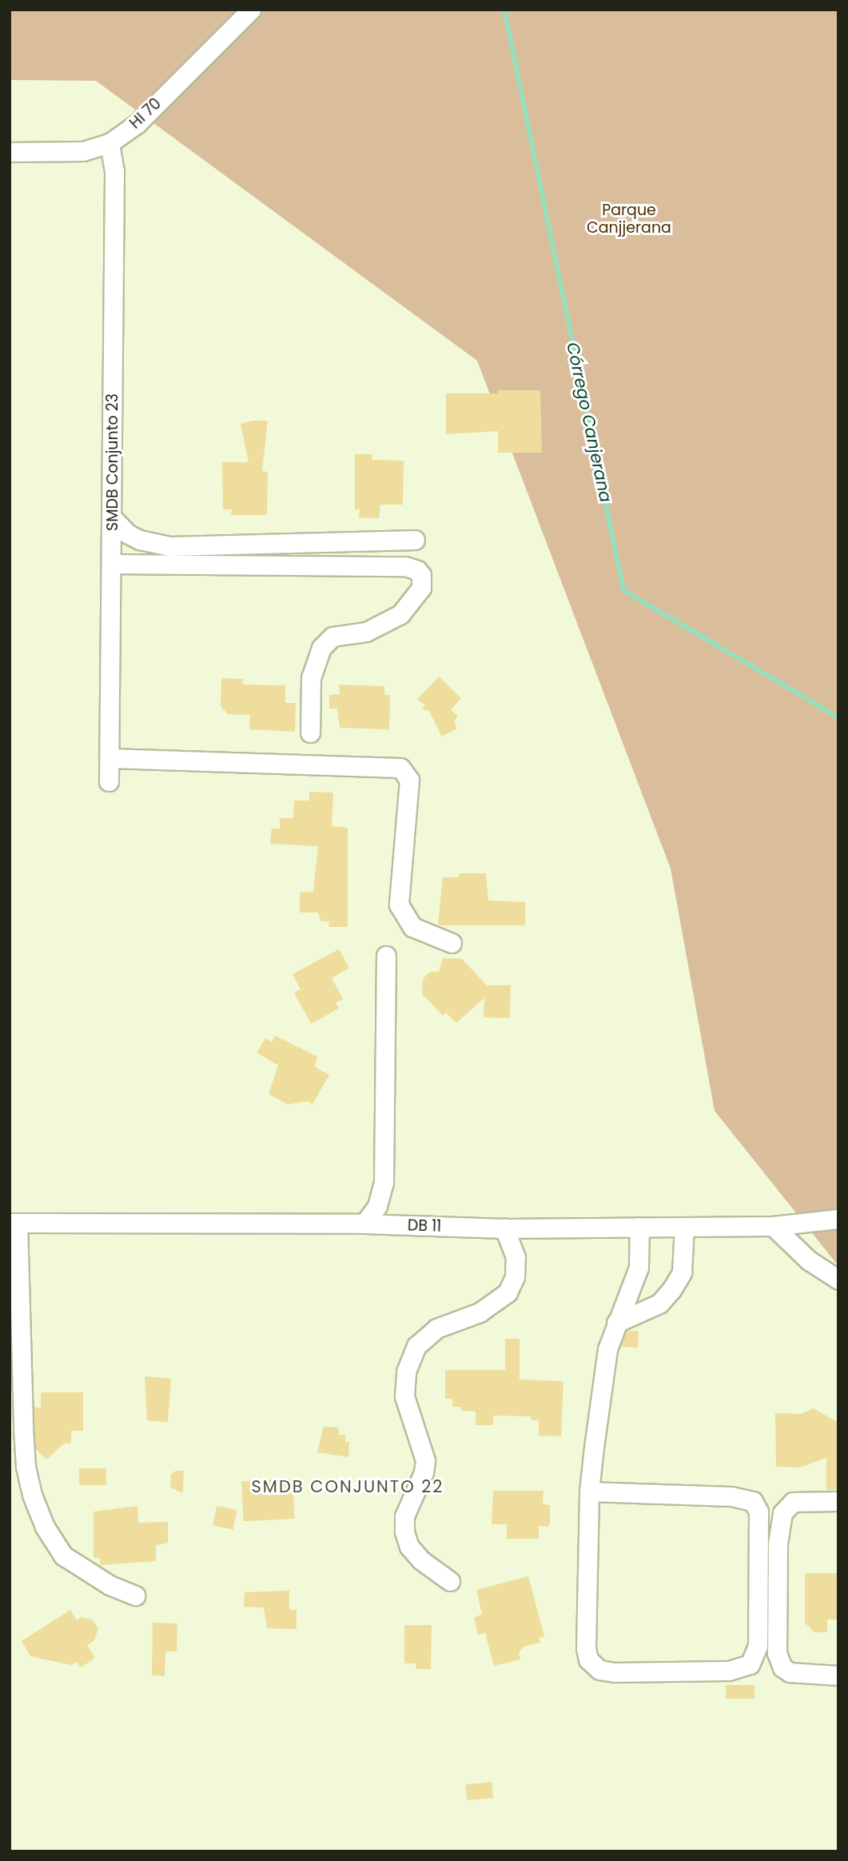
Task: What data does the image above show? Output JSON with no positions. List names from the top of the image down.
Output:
{
  "streets": {
    "street": ["HI 70", "SMDB Conjunto 23", "DB 11"]
  },
  "crossings": [
    ["HI 70", "SMDB Conjunto 23"]
  ],
  "districts": ["SMDB CONJUNTO 22"],
  "water": ["Córrego Canjerana"],
  "parks": ["Parque Canjjerana"]
}
